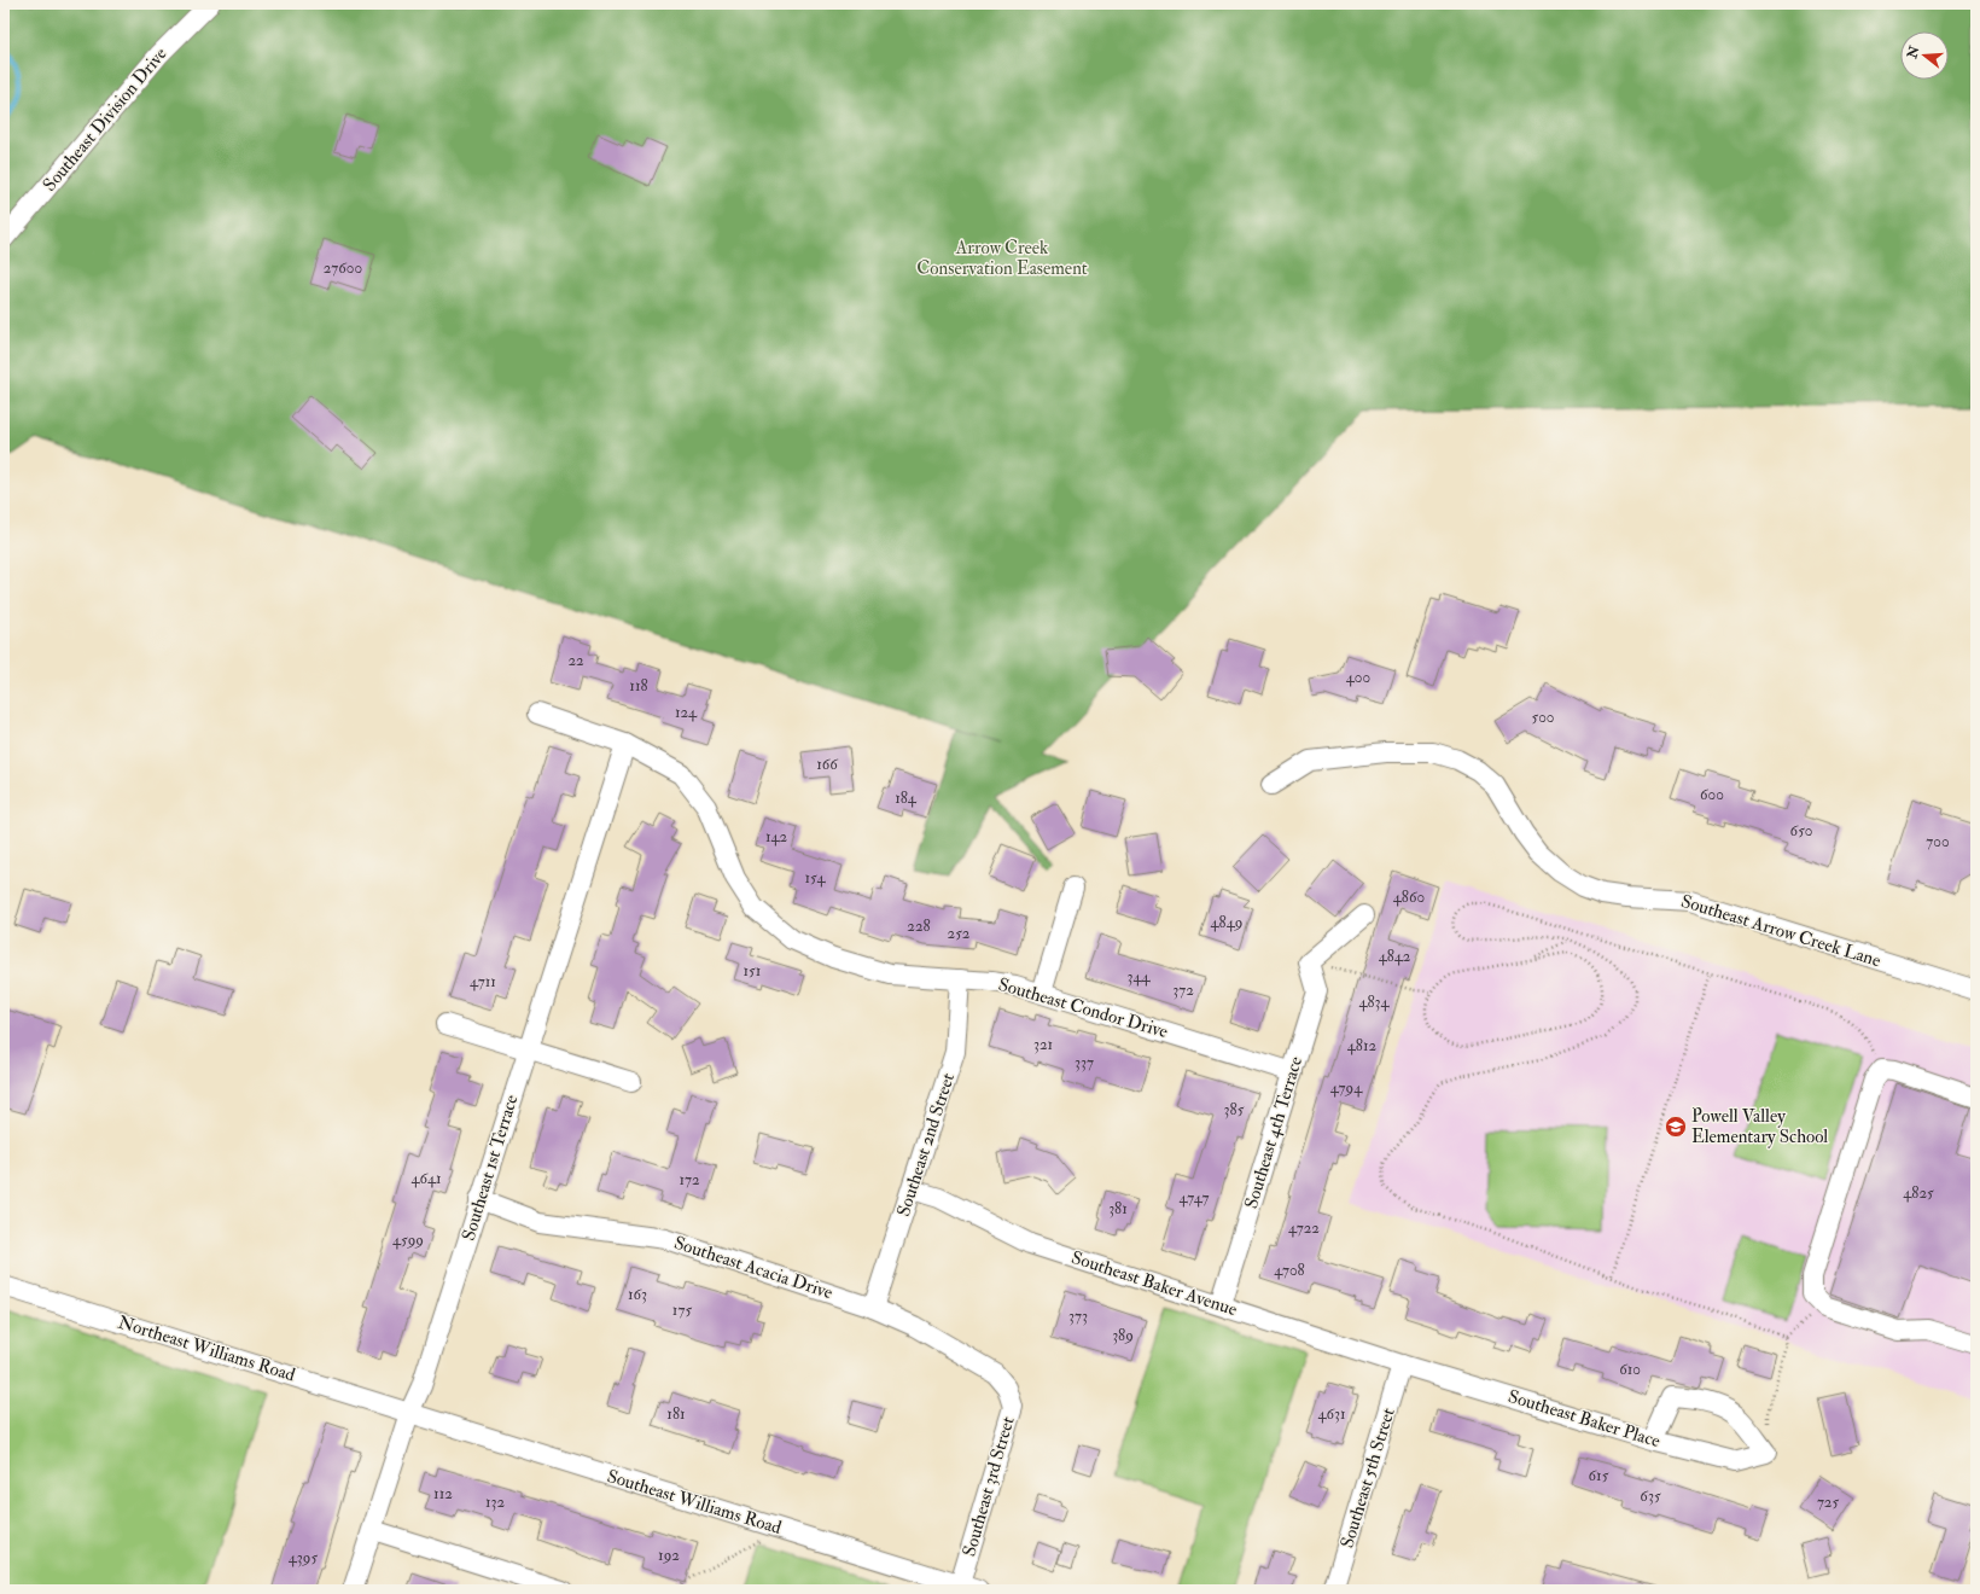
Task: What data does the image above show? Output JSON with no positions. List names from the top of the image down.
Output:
{
  "streets": {
    "street": [
      "Southeast Division Drive",
      "Southeast Arrow Creek Lane",
      "Southeast Condor Drive",
      "Southeast 4th Terrace",
      "Southeast 2nd Street",
      "Southeast 1st Terrace",
      "Southeast Acacia Drive",
      "Southeast Baker Avenue",
      "Northeast Williams Road",
      "Southeast Baker Place",
      "Southeast 5th Street",
      "Southeast 3rd Street",
      "Southeast Williams Road"
    ]
  },
  "crossings": [
    ["Southeast Condor Drive", "Southeast 4th Terrace"],
    ["Southeast Condor Drive", "Southeast 2nd Street"],
    ["Southeast Condor Drive", "Southeast 1st Terrace"],
    ["Southeast 4th Terrace", "Southeast Baker Avenue"],
    ["Southeast 2nd Street", "Southeast Acacia Drive"],
    ["Southeast 2nd Street", "Southeast Baker Avenue"],
    ["Southeast 1st Terrace", "Southeast Acacia Drive"],
    ["Southeast 1st Terrace", "Northeast Williams Road"],
    ["Southeast 1st Terrace", "Southeast Williams Road"],
    ["Southeast Acacia Drive", "Southeast 3rd Street"],
    ["Southeast Baker Avenue", "Southeast Baker Place"],
    ["Southeast Baker Avenue", "Southeast 5th Street"],
    ["Northeast Williams Road", "Southeast Williams Road"],
    ["Southeast Baker Place", "Southeast 5th Street"],
    ["Southeast 3rd Street", "Southeast Williams Road"]
  ],
  "parks": ["Arrow Creek Conservation Easement"],
  "places": {
    "school or university": ["Powell Valley Elementary School"]
  },
  "house_numbers": [
    "27600",
    "22",
    "400",
    "118",
    "124",
    "500",
    "166",
    "600",
    "184",
    "650",
    "142",
    "700",
    "154",
    "4860",
    "4849",
    "228",
    "252",
    "4842",
    "151",
    "344",
    "4711",
    "372",
    "4834",
    "321",
    "4812",
    "337",
    "4794",
    "385",
    "4641",
    "172",
    "4825",
    "4747",
    "381",
    "4722",
    "4599",
    "4708",
    "163",
    "175",
    "373",
    "389",
    "610",
    "181",
    "4631",
    "615",
    "112",
    "635",
    "132",
    "725",
    "192",
    "4395"
  ],
  "north": "left"
}
